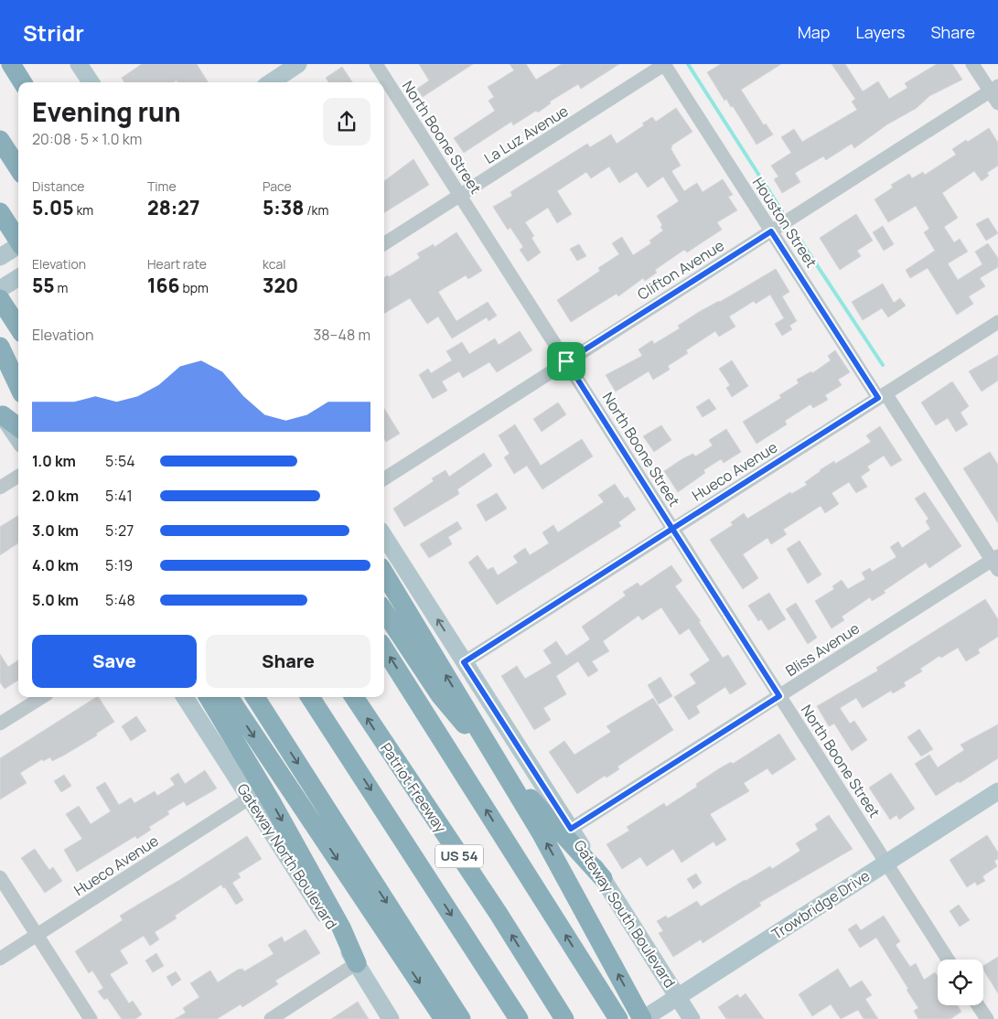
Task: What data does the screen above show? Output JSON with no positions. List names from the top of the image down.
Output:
{
  "streets": {
    "highway": ["Patriot Freeway", "US 54"],
    "main road": ["Gateway North Boulevard", "Trowbridge Drive", "Gateway South Boulevard"],
    "street": [
      "La Luz Avenue",
      "North Boone Street",
      "Houston Street",
      "Clifton Avenue",
      "Hueco Avenue",
      "Bliss Avenue"
    ]
  },
  "crossings": [
    ["La Luz Avenue", "North Boone Street"],
    ["La Luz Avenue", "Houston Street"],
    ["North Boone Street", "Clifton Avenue"],
    ["North Boone Street", "Hueco Avenue"],
    ["North Boone Street", "Bliss Avenue"],
    ["North Boone Street", "Trowbridge Drive"],
    ["Houston Street", "Clifton Avenue"],
    ["Houston Street", "Hueco Avenue"],
    ["Houston Street", "Bliss Avenue"],
    ["Hueco Avenue", "Gateway North Boulevard"],
    ["Hueco Avenue", "Gateway South Boulevard"],
    ["Bliss Avenue", "Gateway South Boulevard"],
    ["Trowbridge Drive", "Gateway South Boulevard"]
  ],
  "page": {
    "header": "Stridr",
    "nav": ["Map", "Layers", "Share"],
    "heading": ["Evening run", "20:08 · 5 × 1.0 km"],
    "stats": [
      ["Distance", "5.05 km"],
      ["Time", "28:27"],
      ["Pace", "5:38 /km"],
      ["Elevation", "55 m"],
      ["Heart rate", "166 bpm"],
      ["kcal", "320"]
    ],
    "chart": ["Elevation", "38–48 m"],
    "list": [
      {
        "name": "1.0 km",
        "note": "5:54"
      },
      {
        "name": "2.0 km",
        "note": "5:41"
      },
      {
        "name": "3.0 km",
        "note": "5:27"
      },
      {
        "name": "4.0 km",
        "note": "5:19"
      },
      {
        "name": "5.0 km",
        "note": "5:48"
      }
    ],
    "buttons": ["Save", "Share"]
  }
}
